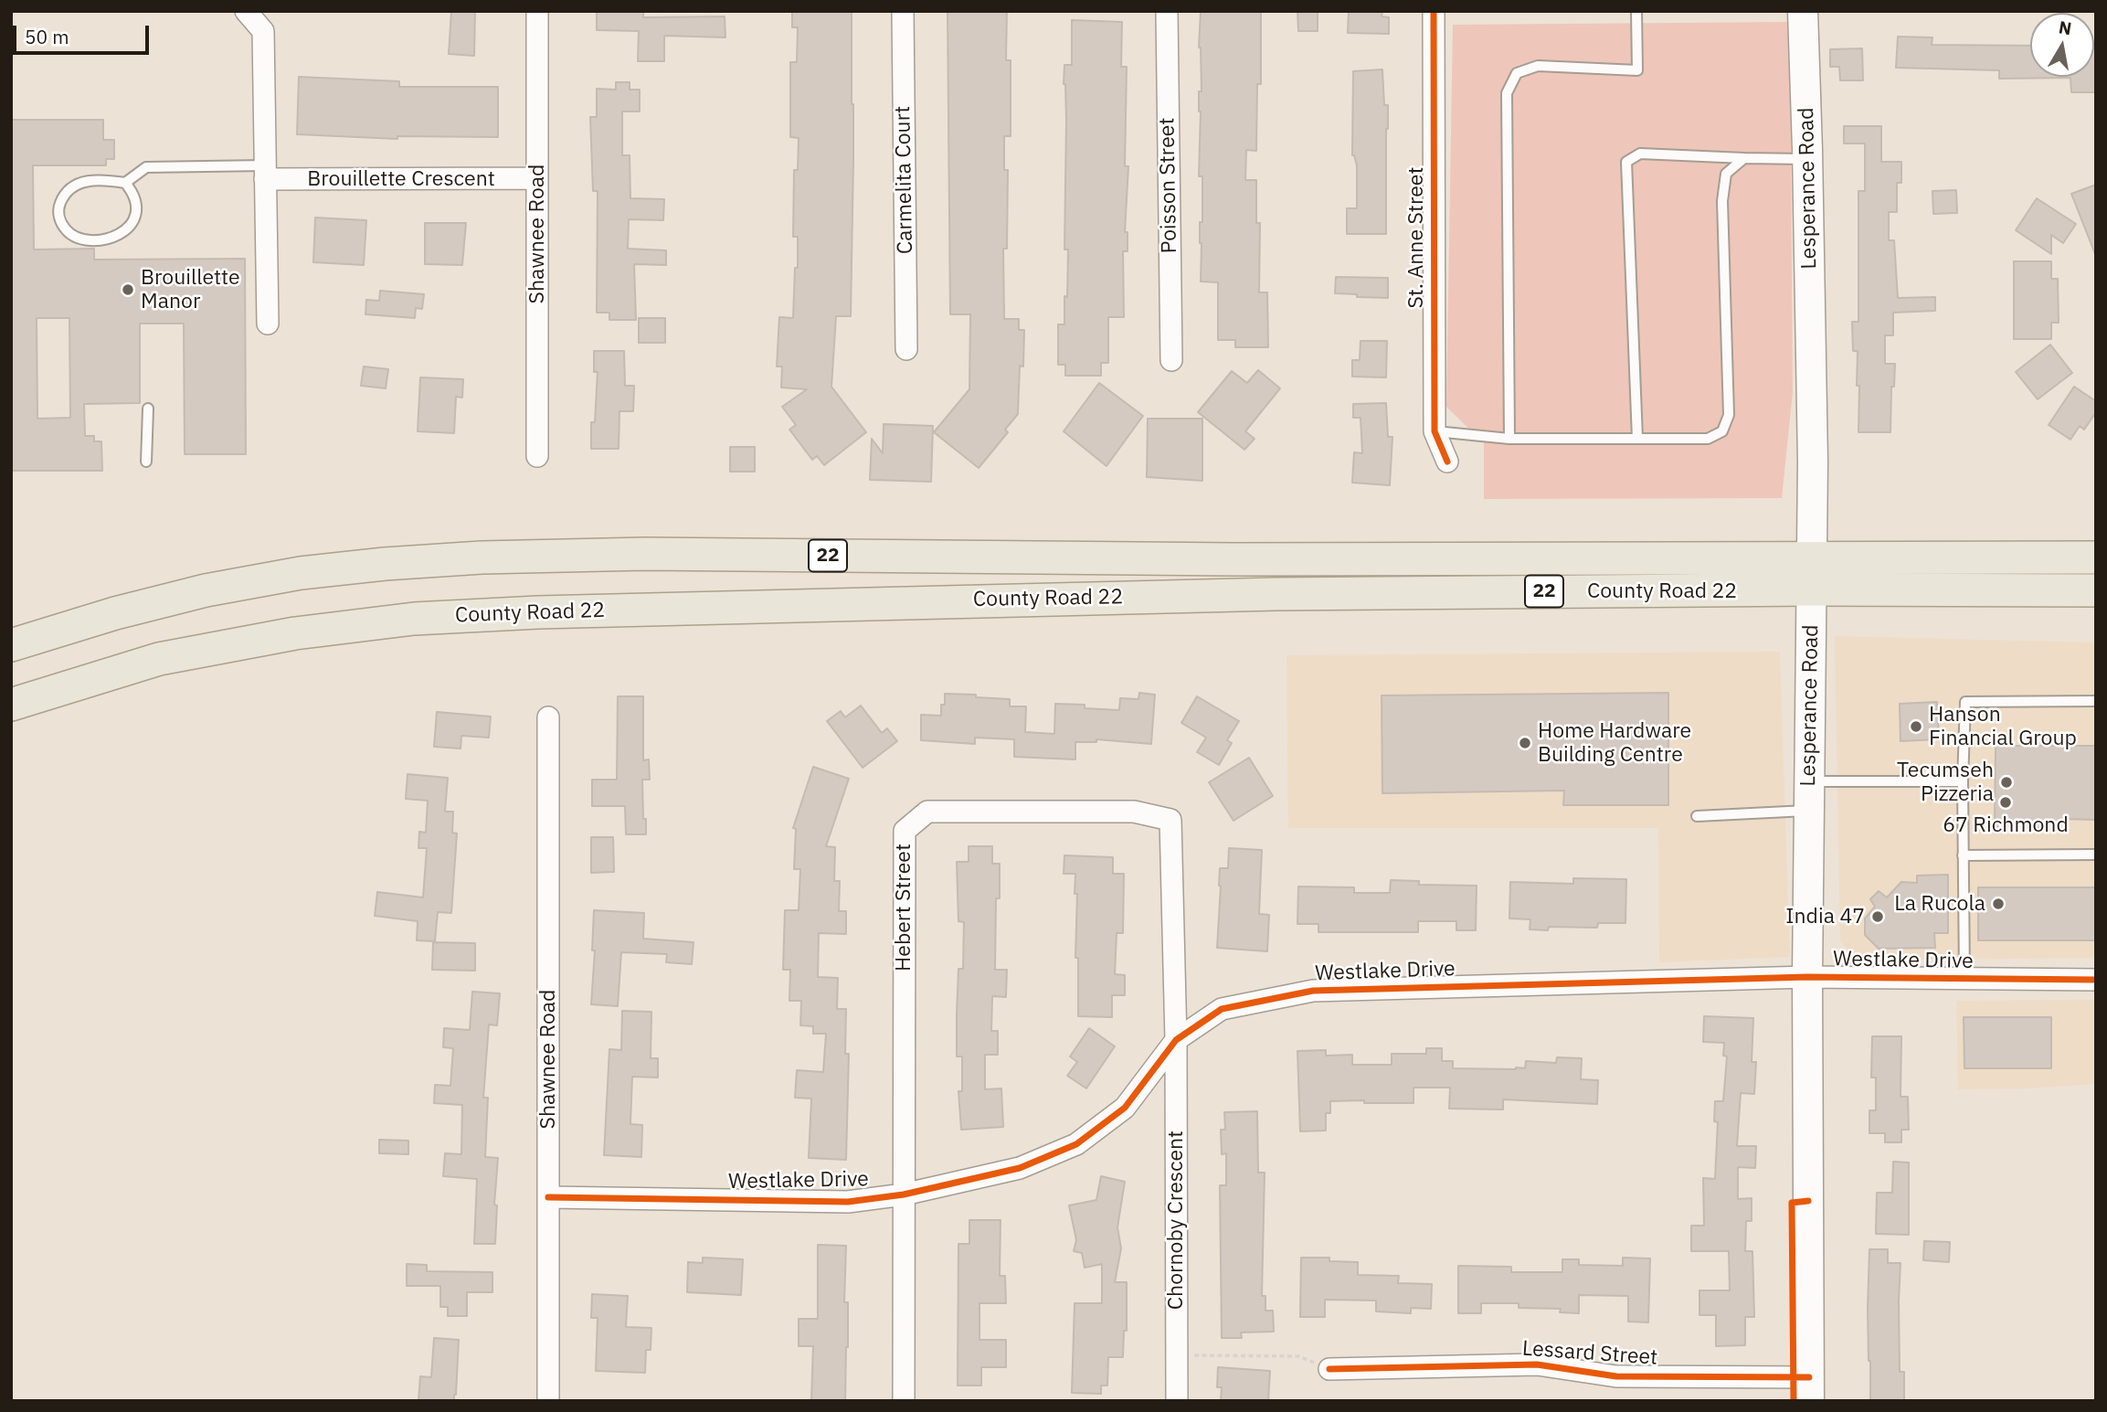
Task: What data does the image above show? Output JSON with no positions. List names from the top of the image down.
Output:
{
  "streets": {
    "main road": ["22", "County Road 22"],
    "street": [
      "Brouillette Crescent",
      "Carmelita Court",
      "Poisson Street",
      "Lesperance Road",
      "Shawnee Road",
      "St. Anne Street",
      "Hebert Street",
      "Westlake Drive",
      "Chornoby Crescent",
      "Lessard Street"
    ]
  },
  "crossings": [
    ["Brouillette Crescent", "Shawnee Road"],
    ["Lesperance Road", "County Road 22"],
    ["Lesperance Road", "Westlake Drive"],
    ["Lesperance Road", "Lessard Street"],
    ["Shawnee Road", "Westlake Drive"],
    ["Hebert Street", "Westlake Drive"],
    ["Hebert Street", "Chornoby Crescent"],
    ["Westlake Drive", "Chornoby Crescent"]
  ],
  "places": [
    "Brouillette Manor",
    "Hanson Financial Group",
    "Home Hardware Building Centre",
    "Tecumseh Pizzeria",
    "67 Richmond",
    "La Rucola",
    "India 47"
  ],
  "scale_bar": "50 m",
  "north": "top"
}
